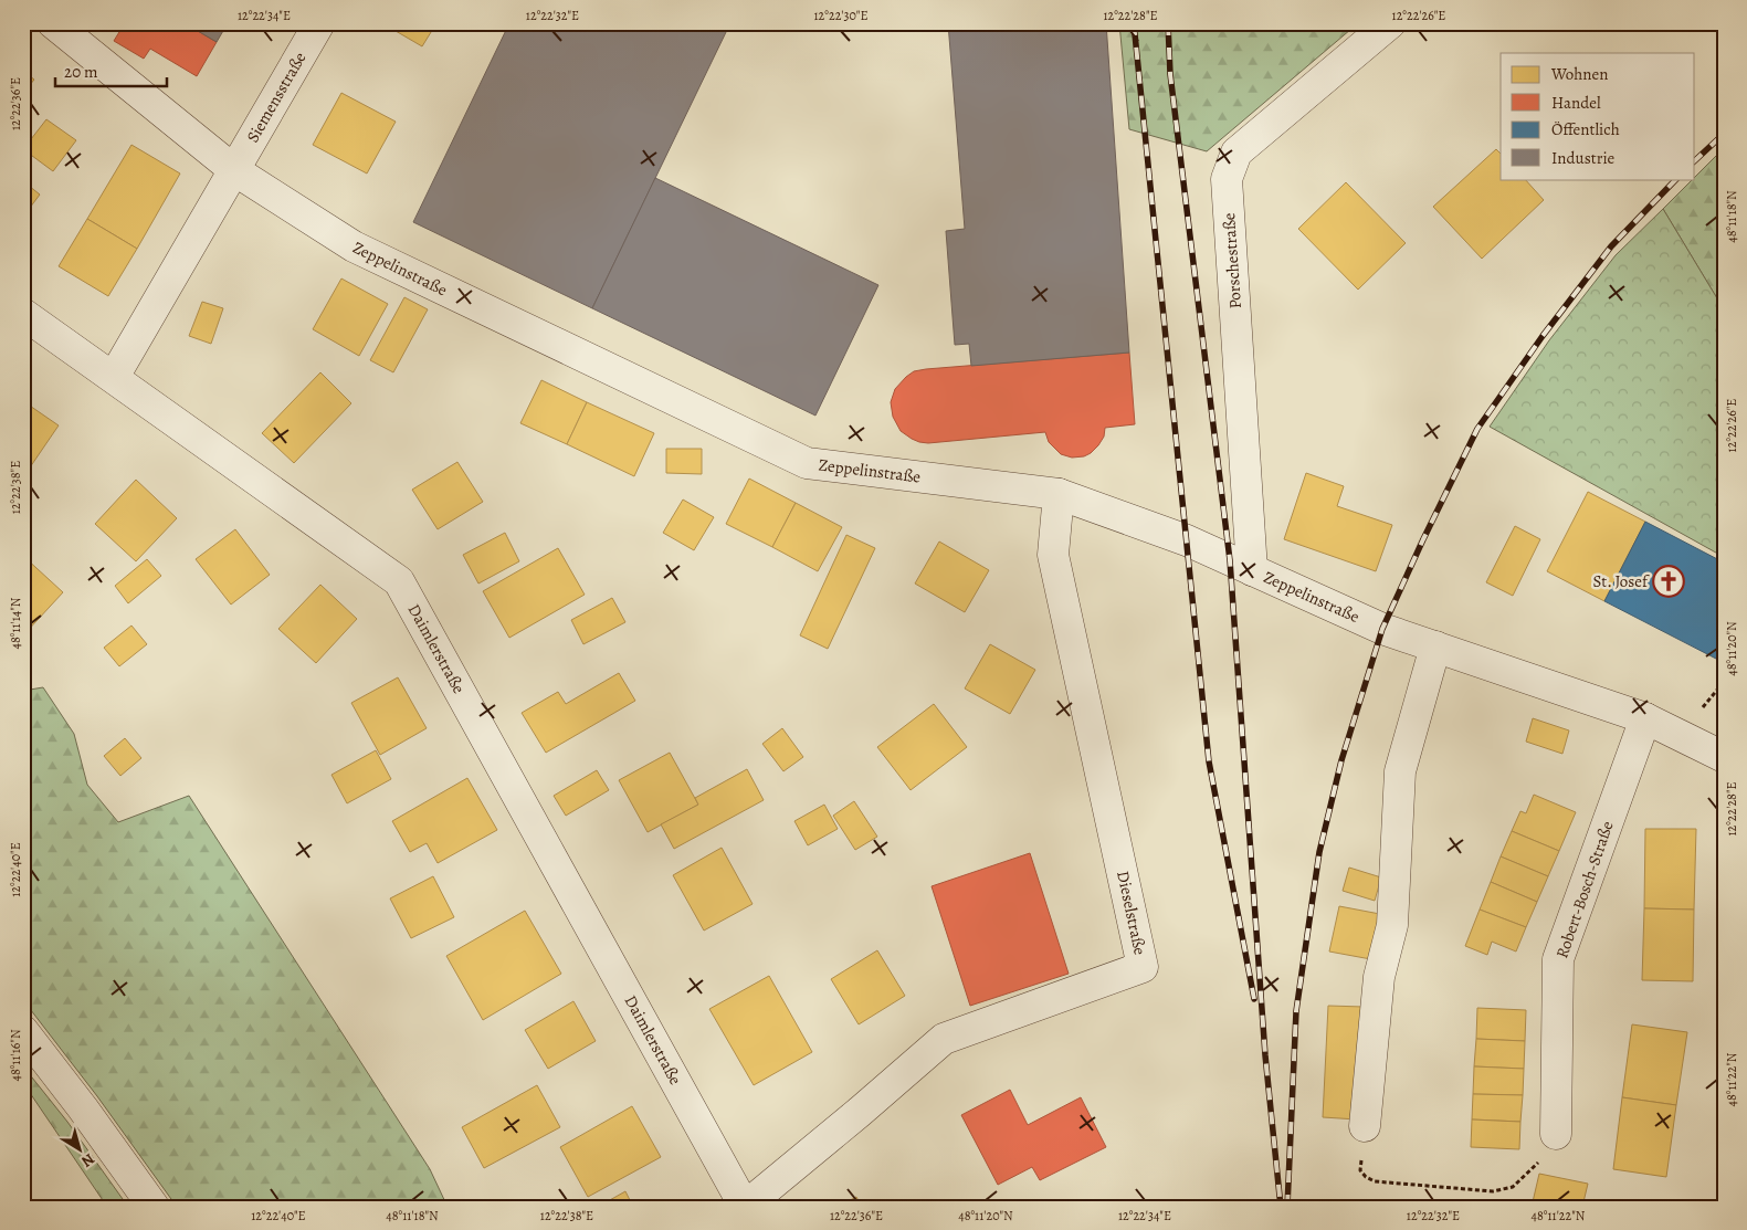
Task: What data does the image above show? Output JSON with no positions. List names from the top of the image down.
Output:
{
  "streets": {
    "street": [
      "Siemensstraße",
      "Porschestraße",
      "Zeppelinstraße",
      "Daimlerstraße",
      "Robert-Bosch-Straße",
      "Dieselstraße"
    ]
  },
  "crossings": [
    ["Siemensstraße", "Zeppelinstraße"],
    ["Siemensstraße", "Daimlerstraße"],
    ["Porschestraße", "Zeppelinstraße"],
    ["Zeppelinstraße", "Robert-Bosch-Straße"],
    ["Zeppelinstraße", "Dieselstraße"],
    ["Daimlerstraße", "Dieselstraße"]
  ],
  "places": {
    "church": ["St. Josef"]
  },
  "legend": [
    "Wohnen",
    "Handel",
    "Öffentlich",
    "Industrie"
  ],
  "scale_bar": "20 m",
  "north": "bottom right",
  "coordinates": [
    "12°22'34\"E",
    "12°22'32\"E",
    "12°22'30\"E",
    "12°22'28\"E",
    "12°22'26\"E",
    "12°22'36\"E",
    "48°11'18\"N",
    "12°22'38\"E",
    "48°11'14\"N",
    "48°11'20\"N",
    "12°22'40\"E",
    "48°11'16\"N",
    "48°11'22\"N"
  ]
}
